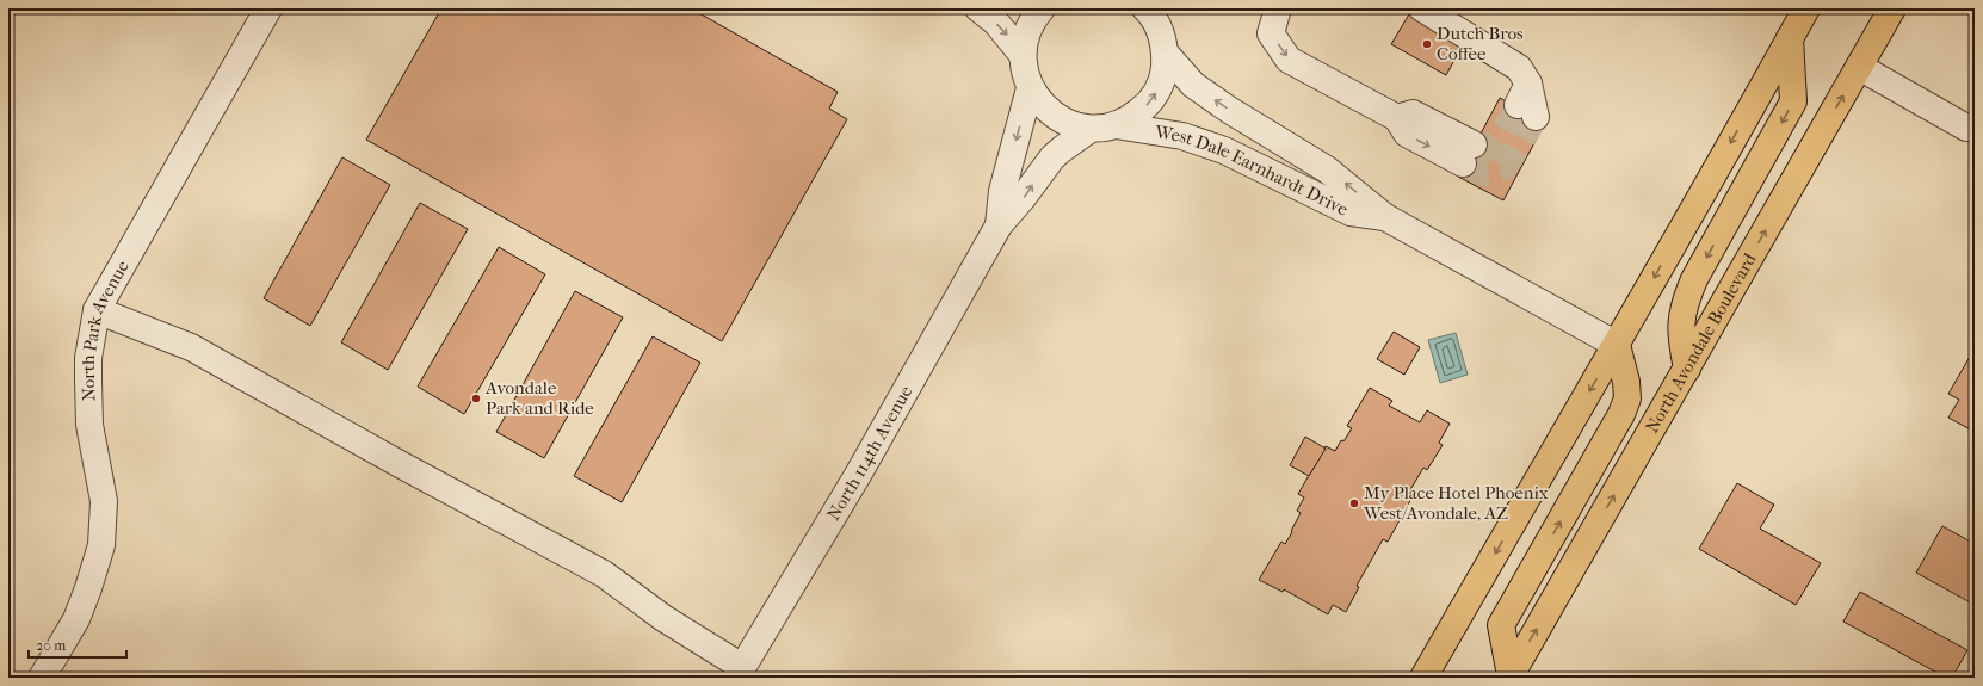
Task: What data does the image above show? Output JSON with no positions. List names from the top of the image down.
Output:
{
  "streets": {
    "main road": ["North Avondale Boulevard"],
    "street": ["West Dale Earnhardt Drive", "North Park Avenue", "North 114th Avenue"]
  },
  "places": ["Dutch Bros Coffee", "Avondale Park and Ride", "My Place Hotel Phoenix West/Avondale, AZ"],
  "scale_bar": "20 m"
}
